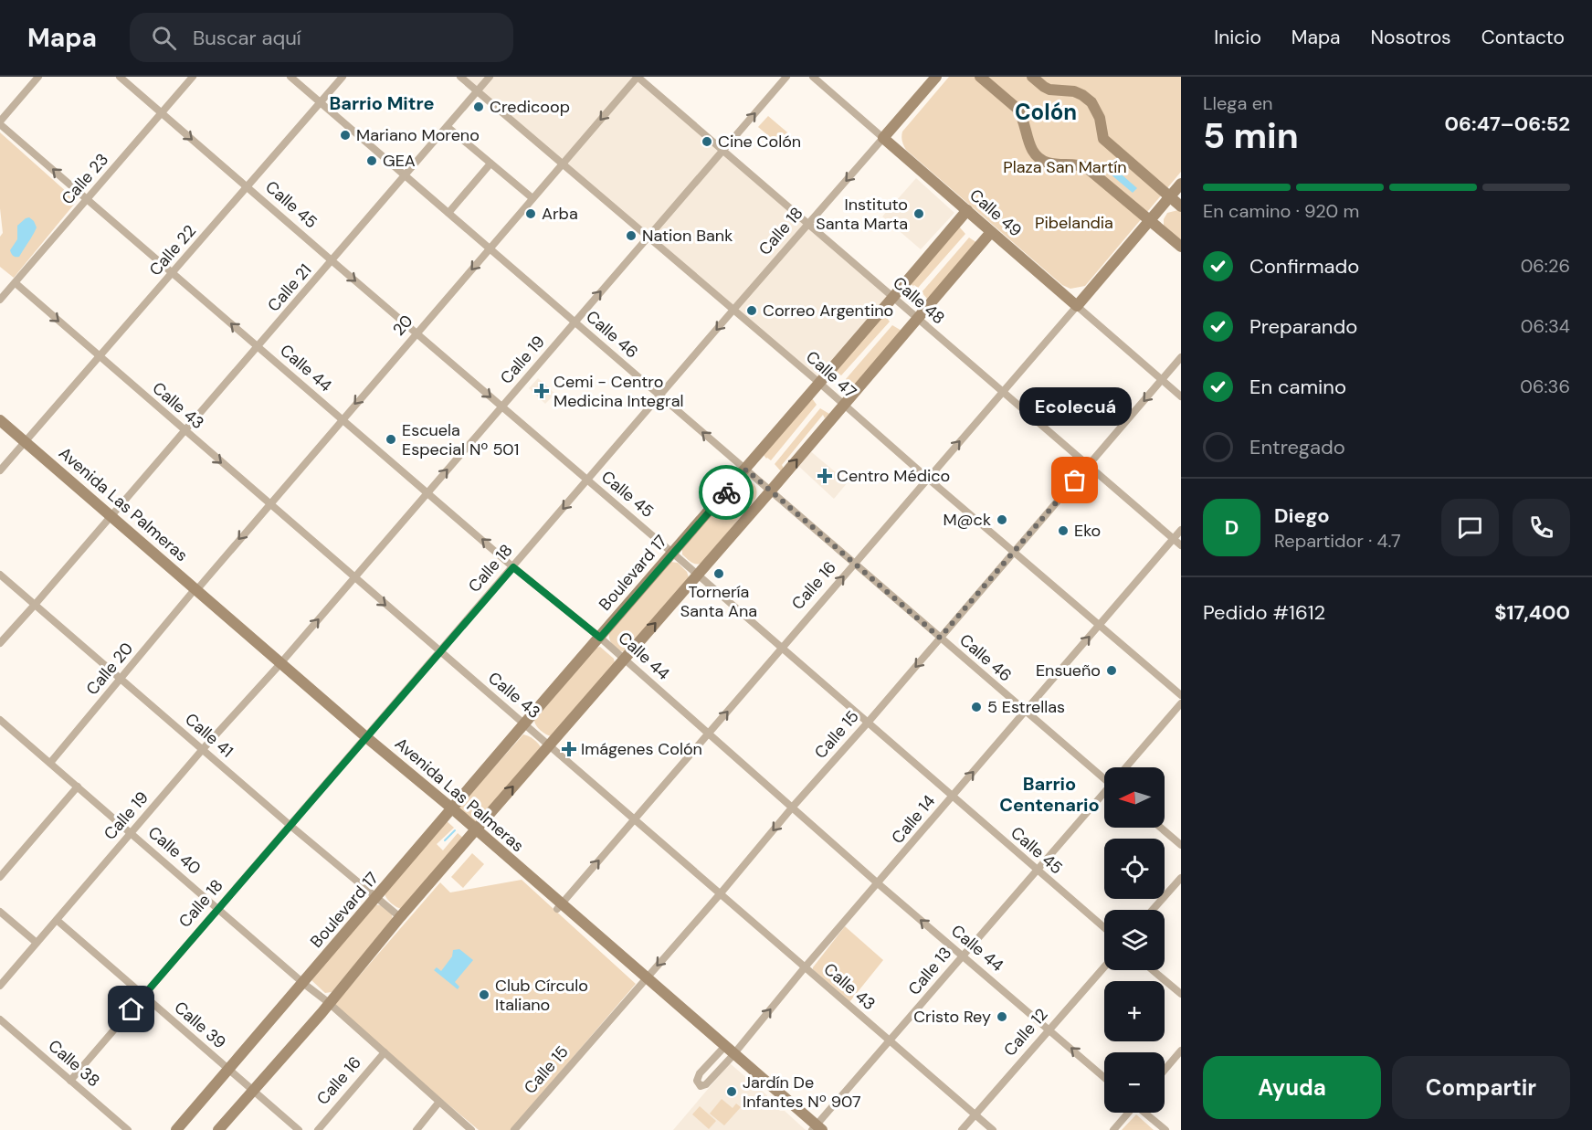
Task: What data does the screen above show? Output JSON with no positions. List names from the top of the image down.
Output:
{
  "streets": {
    "main road": [
      "Calle 49",
      "Calle 18",
      "Avenida Las Palmeras",
      "Boulevard 17",
      "Calle 16"
    ],
    "street": [
      "Calle 23",
      "Calle 45",
      "Calle 22",
      "Calle 21",
      "Calle 48",
      "20",
      "Calle 46",
      "Calle 19",
      "Calle 44",
      "Calle 47",
      "Calle 43",
      "Calle 20",
      "Calle 15",
      "Calle 41",
      "Calle 14",
      "Calle 40",
      "Calle 13",
      "Calle 39",
      "Calle 12",
      "Calle 38"
    ]
  },
  "crossings": [
    ["Calle 23", "Calle 45"],
    ["Calle 23", "Calle 44"],
    ["Calle 23", "Calle 43"],
    ["Calle 45", "Calle 18"],
    ["Calle 45", "Calle 22"],
    ["Calle 45", "Calle 21"],
    ["Calle 45", "20"],
    ["Calle 45", "Calle 19"],
    ["Calle 45", "Boulevard 17"],
    ["Calle 45", "Calle 16"],
    ["Calle 45", "Calle 15"],
    ["Calle 45", "Calle 14"],
    ["Calle 45", "Calle 13"],
    ["Calle 49", "Calle 18"],
    ["Calle 49", "Boulevard 17"],
    ["Calle 49", "Calle 16"],
    ["Calle 49", "Calle 15"],
    ["Calle 18", "Calle 48"],
    ["Calle 18", "Calle 46"],
    ["Calle 18", "Calle 44"],
    ["Calle 18", "Calle 47"],
    ["Calle 18", "Calle 43"],
    ["Calle 18", "Avenida Las Palmeras"],
    ["Calle 18", "Calle 41"],
    ["Calle 18", "Calle 40"],
    ["Calle 18", "Calle 39"],
    ["Calle 18", "Calle 38"],
    ["Calle 22", "Calle 46"],
    ["Calle 22", "Calle 44"],
    ["Calle 22", "Calle 43"],
    ["Calle 22", "Avenida Las Palmeras"],
    ["Calle 21", "Calle 46"],
    ["Calle 21", "Calle 44"],
    ["Calle 21", "Calle 47"],
    ["Calle 21", "Calle 43"],
    ["Calle 21", "Avenida Las Palmeras"],
    ["Calle 21", "Calle 41"],
    ["Calle 48", "20"],
    ["Calle 48", "Calle 19"],
    ["Calle 48", "Boulevard 17"],
    ["Calle 48", "Calle 16"],
    ["Calle 48", "Calle 15"],
    ["Calle 48", "Calle 14"],
    ["20", "Calle 46"],
    ["20", "Calle 44"],
    ["20", "Calle 47"],
    ["20", "Calle 43"],
    ["20", "Avenida Las Palmeras"],
    ["20", "Calle 20"],
    ["Calle 46", "Calle 19"],
    ["Calle 46", "Boulevard 17"],
    ["Calle 46", "Calle 16"],
    ["Calle 46", "Calle 15"],
    ["Calle 46", "Calle 14"],
    ["Calle 19", "Calle 44"],
    ["Calle 19", "Calle 47"],
    ["Calle 19", "Calle 43"],
    ["Calle 19", "Avenida Las Palmeras"],
    ["Calle 19", "Calle 41"],
    ["Calle 19", "Calle 40"],
    ["Calle 19", "Calle 39"],
    ["Calle 44", "Boulevard 17"],
    ["Calle 44", "Calle 16"],
    ["Calle 44", "Calle 15"],
    ["Calle 44", "Calle 14"],
    ["Calle 44", "Calle 13"],
    ["Calle 44", "Calle 12"],
    ["Calle 47", "Boulevard 17"],
    ["Calle 47", "Calle 16"],
    ["Calle 47", "Calle 15"],
    ["Calle 47", "Calle 14"],
    ["Calle 43", "Boulevard 17"],
    ["Calle 43", "Calle 16"],
    ["Calle 43", "Calle 15"],
    ["Calle 43", "Calle 14"],
    ["Calle 43", "Calle 13"],
    ["Calle 43", "Calle 12"],
    ["Avenida Las Palmeras", "Boulevard 17"],
    ["Avenida Las Palmeras", "Calle 16"],
    ["Avenida Las Palmeras", "Calle 20"],
    ["Avenida Las Palmeras", "Calle 15"],
    ["Avenida Las Palmeras", "Calle 14"],
    ["Avenida Las Palmeras", "Calle 13"],
    ["Boulevard 17", "Calle 41"],
    ["Boulevard 17", "Calle 40"],
    ["Boulevard 17", "Calle 39"],
    ["Calle 20", "Calle 41"],
    ["Calle 20", "Calle 40"]
  ],
  "one_way": [
    "20",
    "Calle 19",
    "Calle 44",
    "Calle 16",
    "Calle 15",
    "Calle 14"
  ],
  "districts": ["Barrio Mitre", "Colón", "Barrio Centenario"],
  "parks": ["Plaza San Martín", "Pibelandia"],
  "places": {
    "other": [
      "Credicoop",
      "Mariano Moreno",
      "Cine Colón",
      "GEA",
      "Arba",
      "Instituto Santa Marta",
      "Nation Bank",
      "Correo Argentino",
      "Escuela Especial Nº 501",
      "Ecolecuá",
      "M@ck",
      "Eko",
      "Tornería Santa Ana",
      "Ensueño",
      "5 Estrellas",
      "Club Círculo Italiano",
      "Cristo Rey",
      "Jardín De Infantes Nº 907"
    ],
    "health": ["Cemi - Centro Medicina Integral", "Centro Médico", "Imágenes Colón"]
  },
  "north": "left",
  "page": {
    "header": "Mapa",
    "search": "Buscar aquí",
    "nav": [
      "Inicio",
      "Mapa",
      "Nosotros",
      "Contacto"
    ],
    "heading": ["5 min", "Llega en", "06:47–06:52"],
    "panel": [
      "Diego",
      "Repartidor · 4.7",
      "Pedido #1612",
      "$17,400"
    ],
    "bar": "En camino · 920 m",
    "list": [
      ["Confirmado", "06:26"],
      ["Preparando", "06:34"],
      ["En camino", "06:36"],
      "Entregado"
    ],
    "bubble": "Ecolecuá",
    "round": "D",
    "map_buttons": ["+", "−"],
    "buttons": ["Ayuda", "Compartir"]
  }
}
